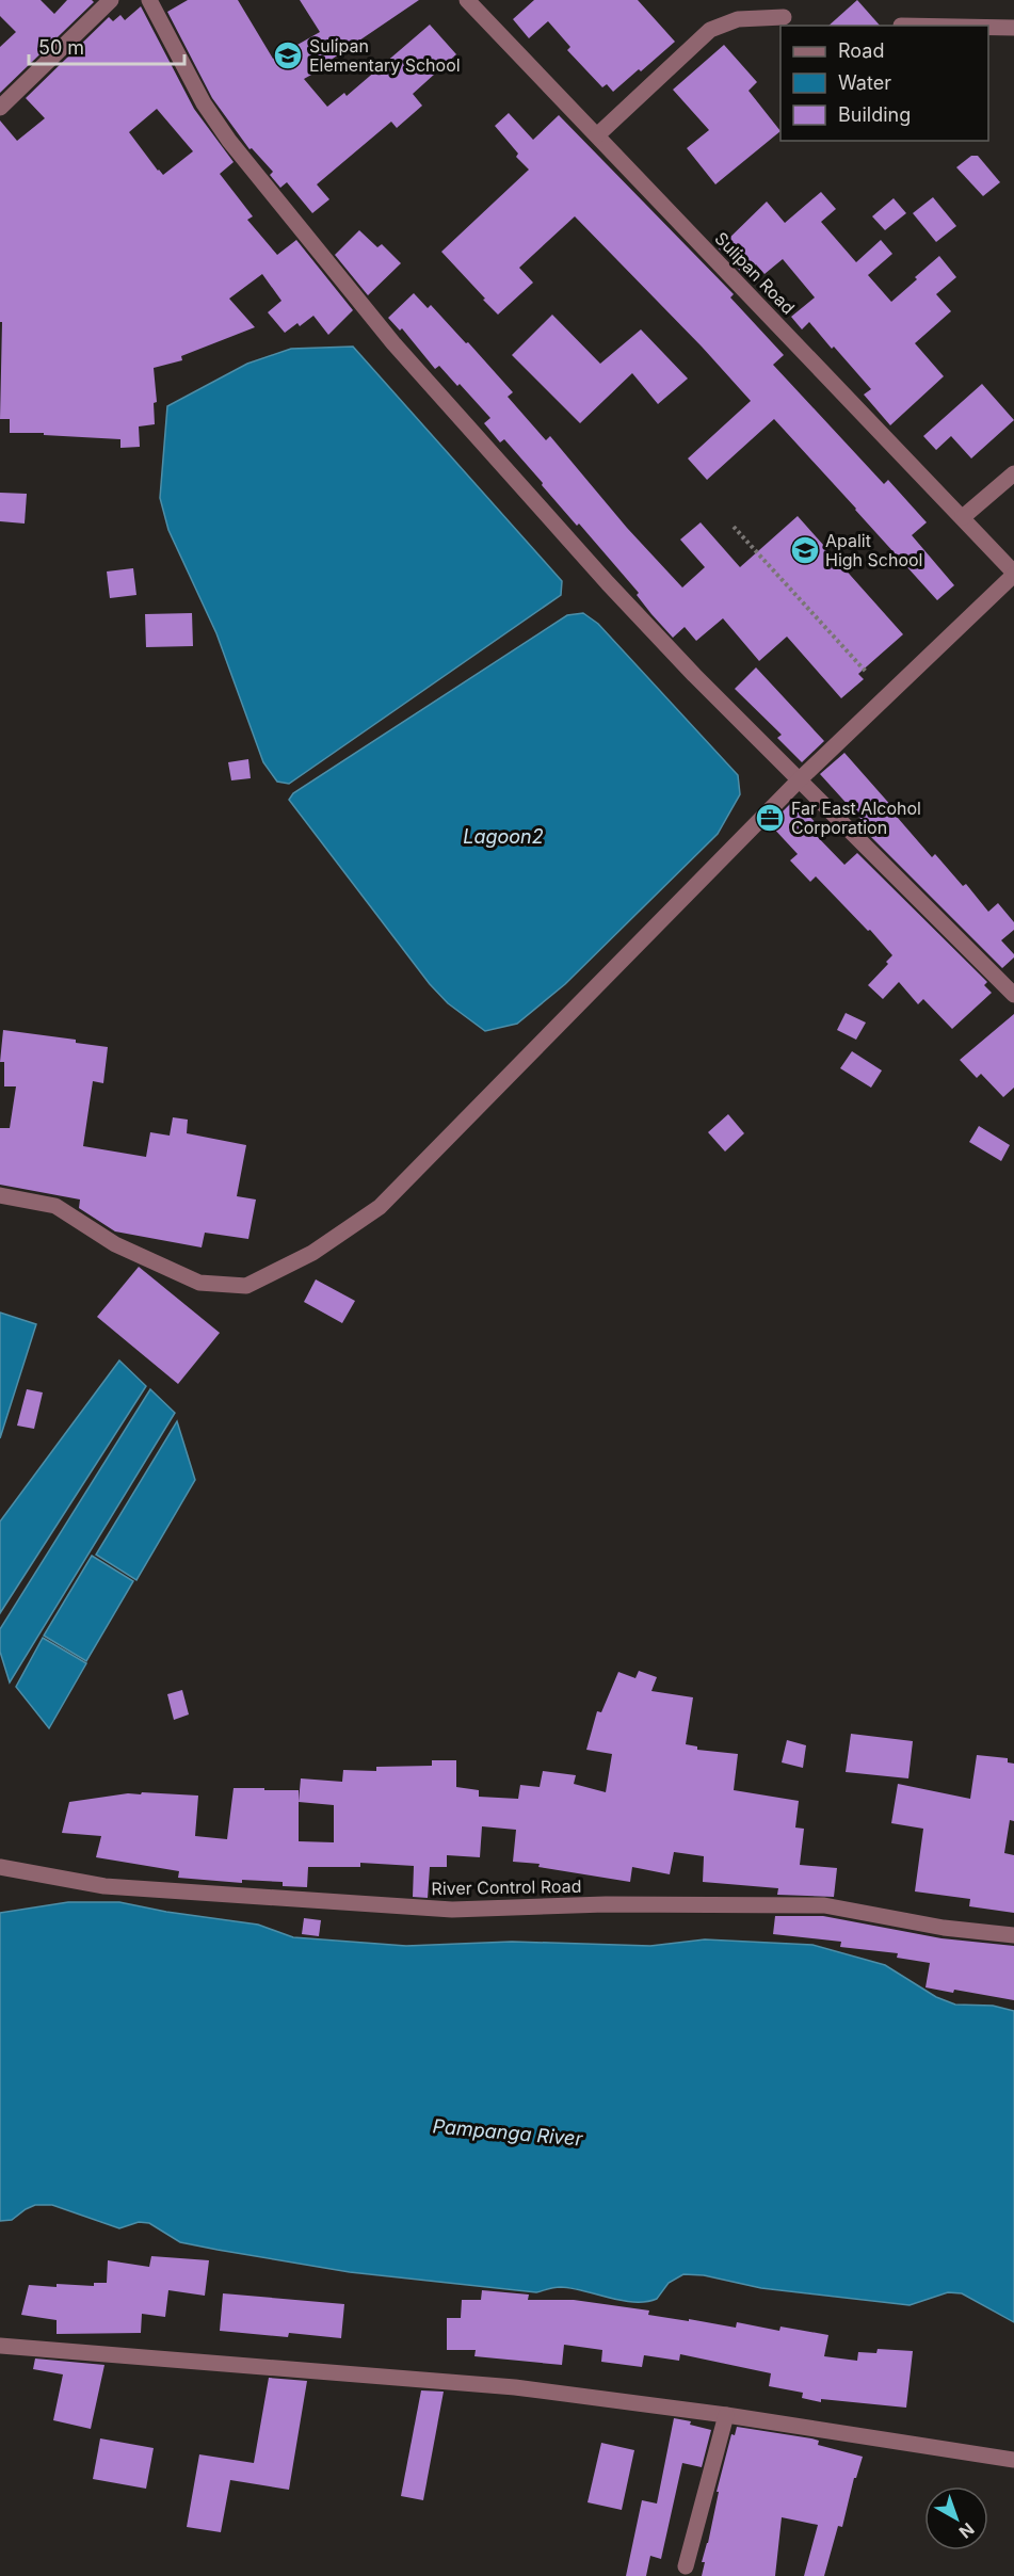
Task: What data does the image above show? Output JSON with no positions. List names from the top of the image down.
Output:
{
  "streets": {
    "street": ["Sulipan Road", "River Control Road"]
  },
  "water": ["Lagoon2", "Pampanga River"],
  "places": {
    "school or university": ["Sulipan Elementary School", "Apalit High School"],
    "office": ["Far East Alcohol Corporation"]
  },
  "legend": ["Road", "Water", "Building"],
  "scale_bar": "50 m",
  "north": "bottom right"
}
